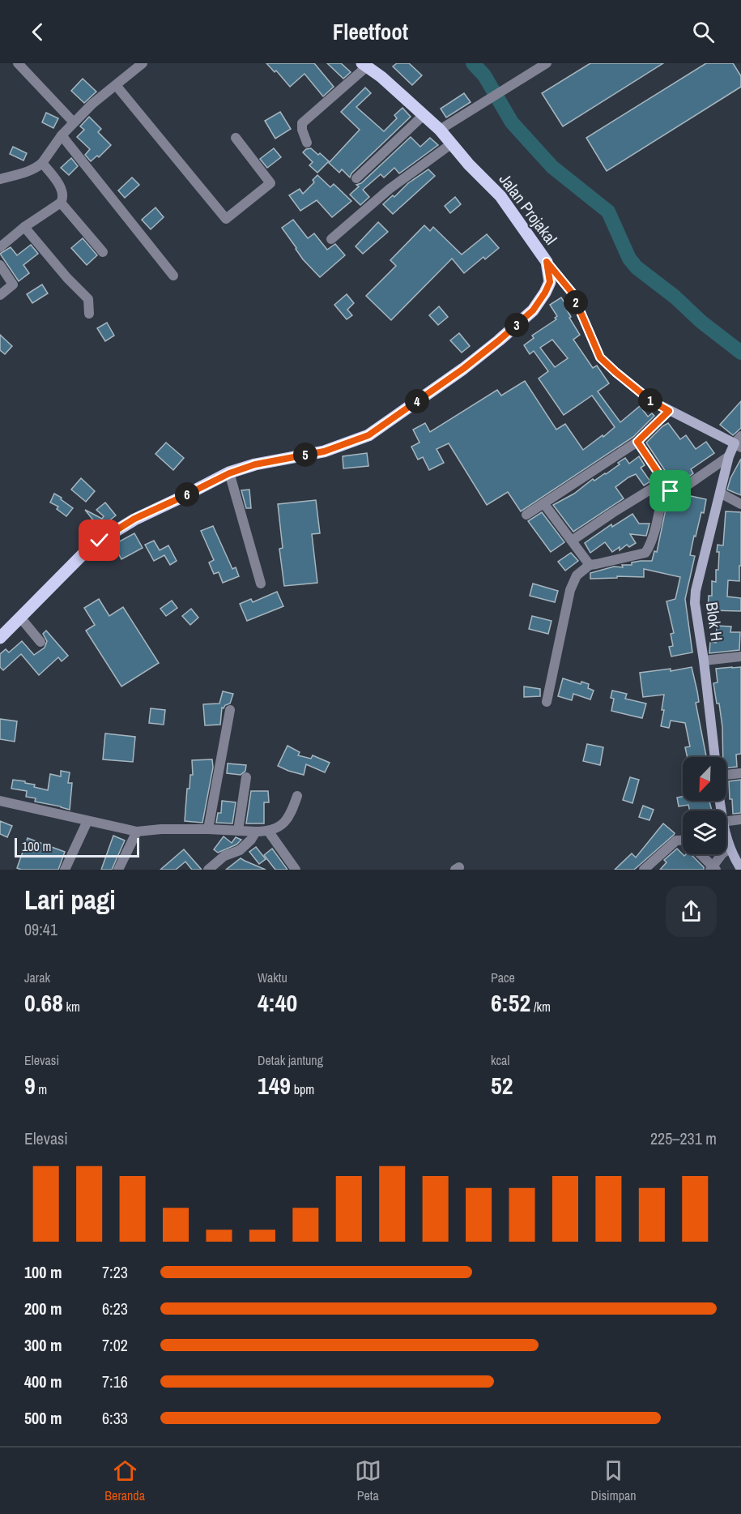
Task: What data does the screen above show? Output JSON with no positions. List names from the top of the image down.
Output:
{
  "streets": {
    "main road": ["Jalan Projakal"],
    "street": ["Blok H"]
  },
  "scale_bar": "100 m",
  "north": "bottom left",
  "page": {
    "header": "Fleetfoot",
    "pins": [
      "2",
      "3",
      "1",
      "4",
      "5",
      "6"
    ],
    "scale": "100 m",
    "heading": ["Lari pagi", "09:41"],
    "stats": [
      ["Jarak", "0.68 km"],
      ["Waktu", "4:40"],
      ["Pace", "6:52 /km"],
      ["Elevasi", "9 m"],
      ["Detak jantung", "149 bpm"],
      ["kcal", "52"]
    ],
    "chart": ["Elevasi", "225–231 m"],
    "list": [
      {
        "name": "100 m",
        "note": "7:23"
      },
      {
        "name": "200 m",
        "note": "6:23"
      },
      {
        "name": "300 m",
        "note": "7:02"
      },
      {
        "name": "400 m",
        "note": "7:16"
      },
      {
        "name": "500 m",
        "note": "6:33"
      }
    ],
    "tabs": ["Beranda", "Peta", "Disimpan"]
  }
}
